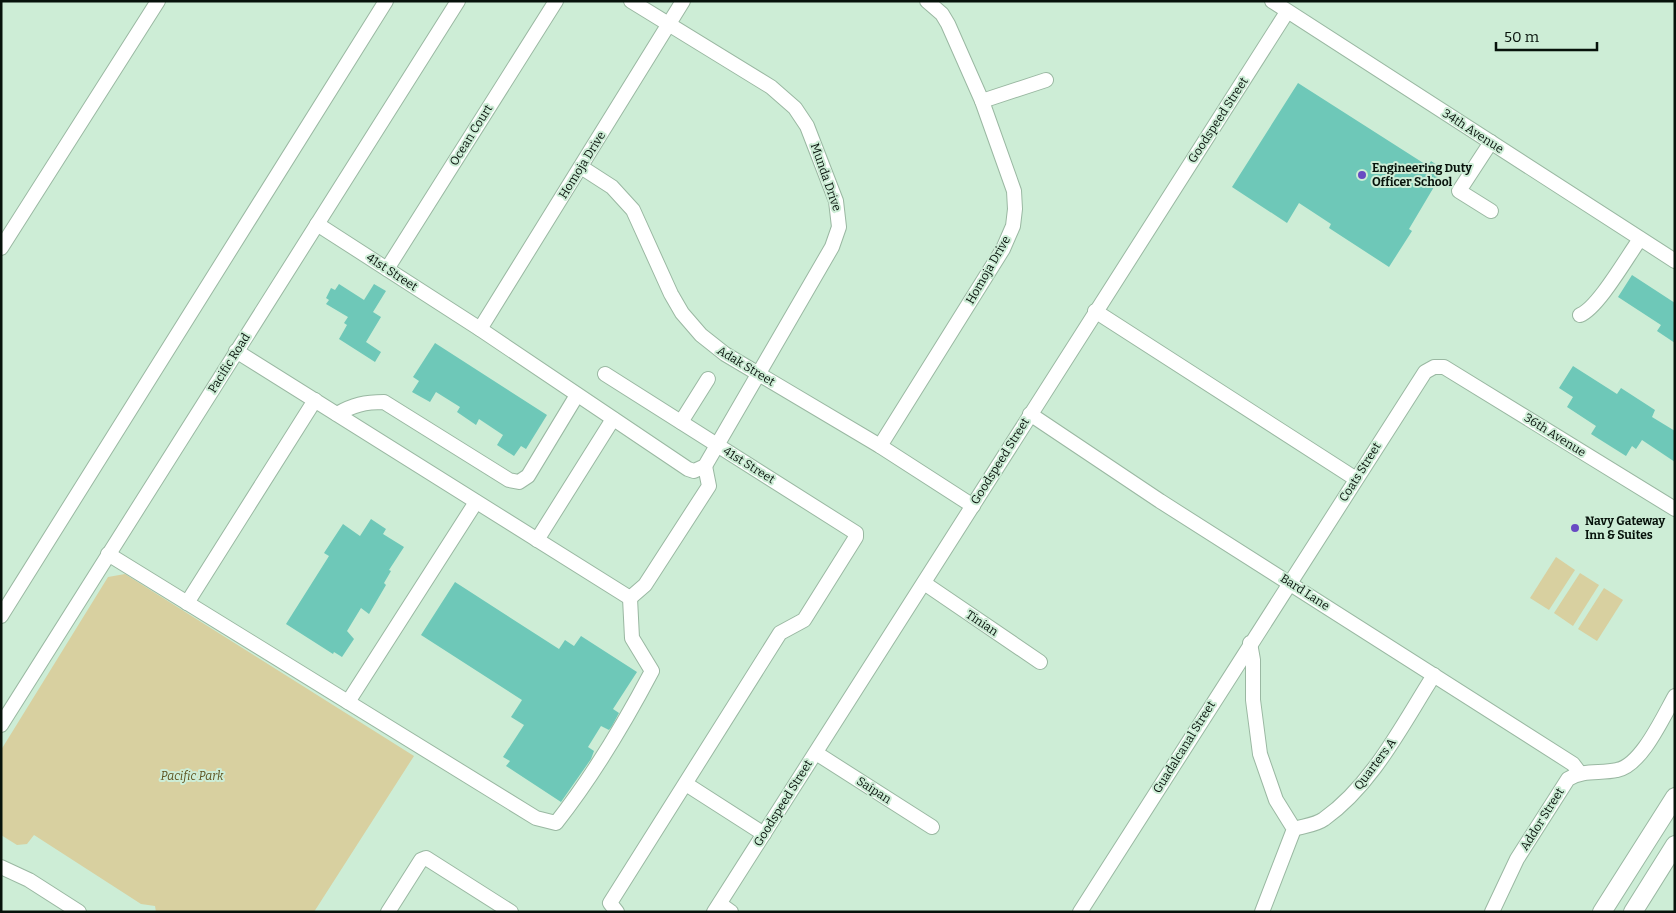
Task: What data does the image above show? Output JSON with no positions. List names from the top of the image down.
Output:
{
  "streets": {
    "street": [
      "Goodspeed Street",
      "34th Avenue",
      "Ocean Court",
      "Homoja Drive",
      "Munda Drive",
      "41st Street",
      "Pacific Road",
      "Adak Street",
      "36th Avenue",
      "Coats Street",
      "Bard Lane",
      "Tinian",
      "Guadalcanal Street",
      "Quarters A",
      "Saipan",
      "Addor Street"
    ]
  },
  "crossings": [
    ["Goodspeed Street", "34th Avenue"],
    ["Goodspeed Street", "Adak Street"],
    ["Goodspeed Street", "Bard Lane"],
    ["Goodspeed Street", "Tinian"],
    ["Goodspeed Street", "Saipan"],
    ["Ocean Court", "41st Street"],
    ["Homoja Drive", "Munda Drive"],
    ["Homoja Drive", "41st Street"],
    ["Homoja Drive", "Adak Street"],
    ["Munda Drive", "41st Street"],
    ["Munda Drive", "Adak Street"],
    ["41st Street", "Pacific Road"],
    ["36th Avenue", "Coats Street"],
    ["Coats Street", "Bard Lane"],
    ["Coats Street", "Guadalcanal Street"],
    ["Bard Lane", "Guadalcanal Street"],
    ["Bard Lane", "Quarters A"],
    ["Bard Lane", "Addor Street"]
  ],
  "parks": ["Pacific Park"],
  "places": ["Engineering Duty Officer School", "Navy Gateway Inn & Suites"],
  "scale_bar": "50 m"
}
